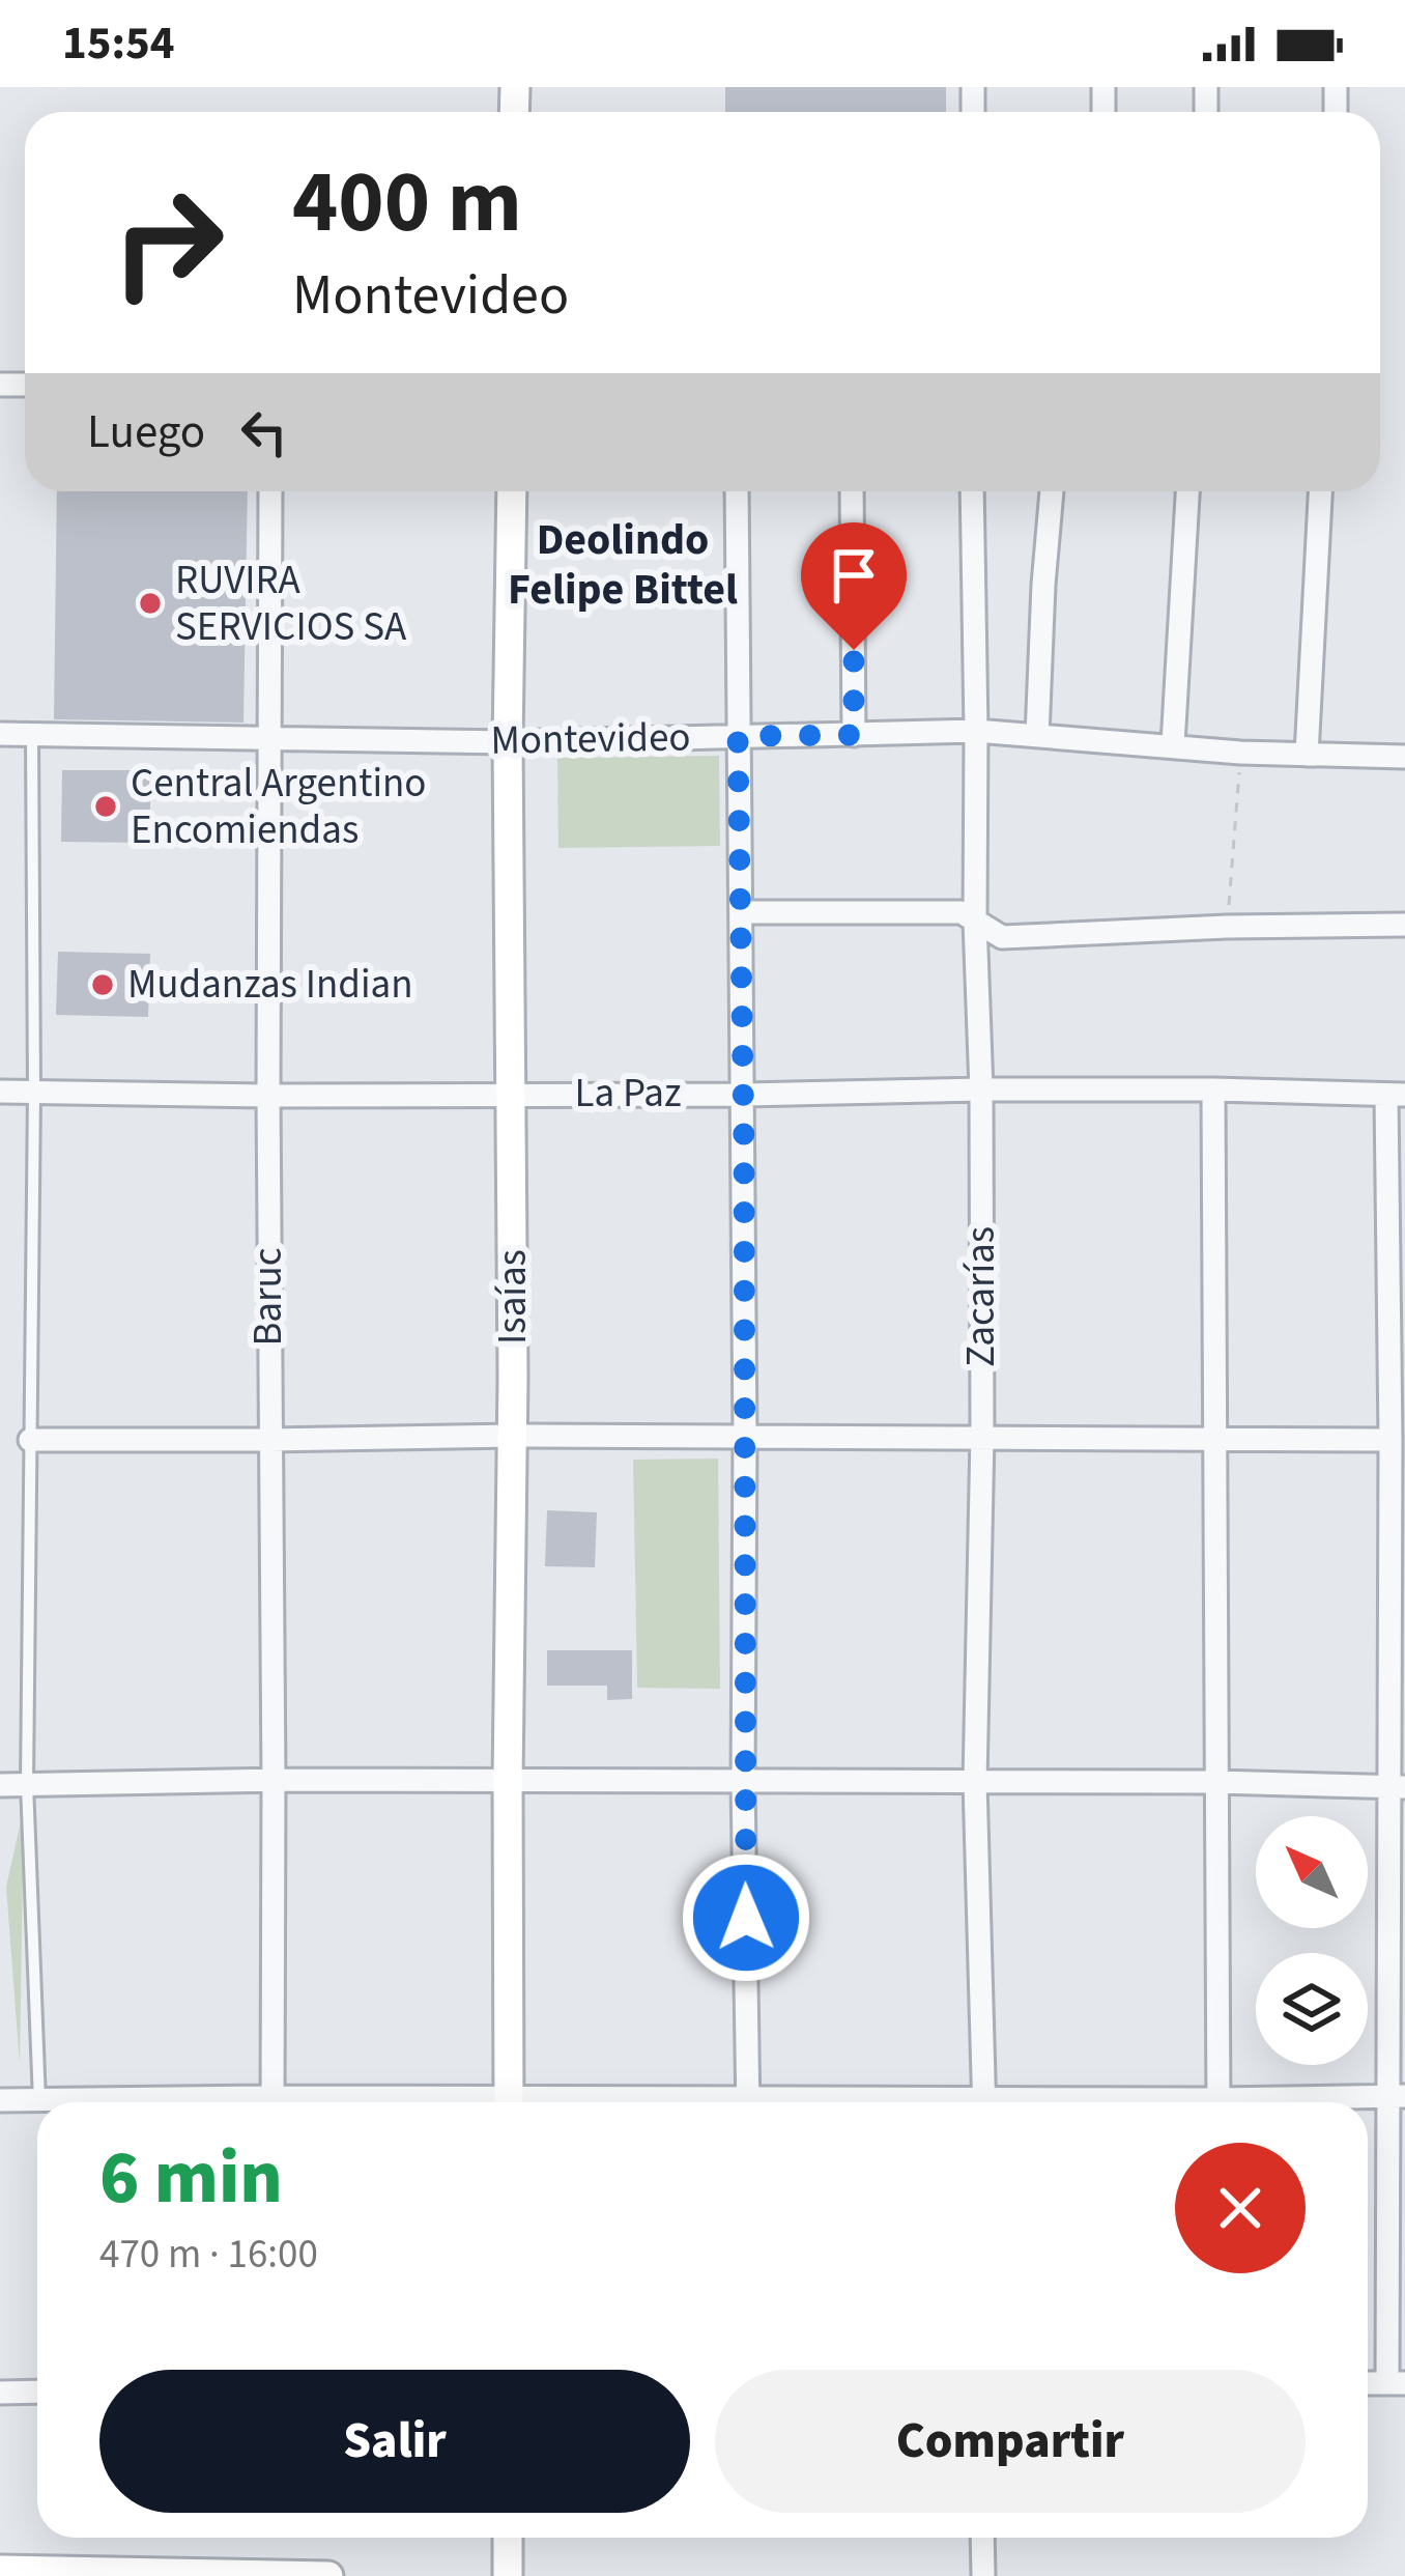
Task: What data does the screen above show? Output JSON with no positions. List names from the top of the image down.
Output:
{
  "streets": {
    "street": [
      "Montevideo",
      "La Paz",
      "Baruc",
      "Isaías",
      "Zacarías"
    ]
  },
  "crossings": [
    ["Montevideo", "Baruc"],
    ["Montevideo", "Isaías"],
    ["Montevideo", "Zacarías"],
    ["La Paz", "Baruc"],
    ["La Paz", "Isaías"],
    ["La Paz", "Zacarías"]
  ],
  "districts": ["Deolindo Felipe Bittel"],
  "places": ["RUVIRA SERVICIOS SA", "Central Argentino Encomiendas", "Mudanzas Indian"],
  "north": "top left",
  "page": {
    "status": "15:54",
    "turn": ["400 m", "Montevideo"],
    "then": "Luego",
    "heading": ["6 min", "470 m · 16:00"],
    "buttons": ["Salir", "Compartir"]
  }
}
